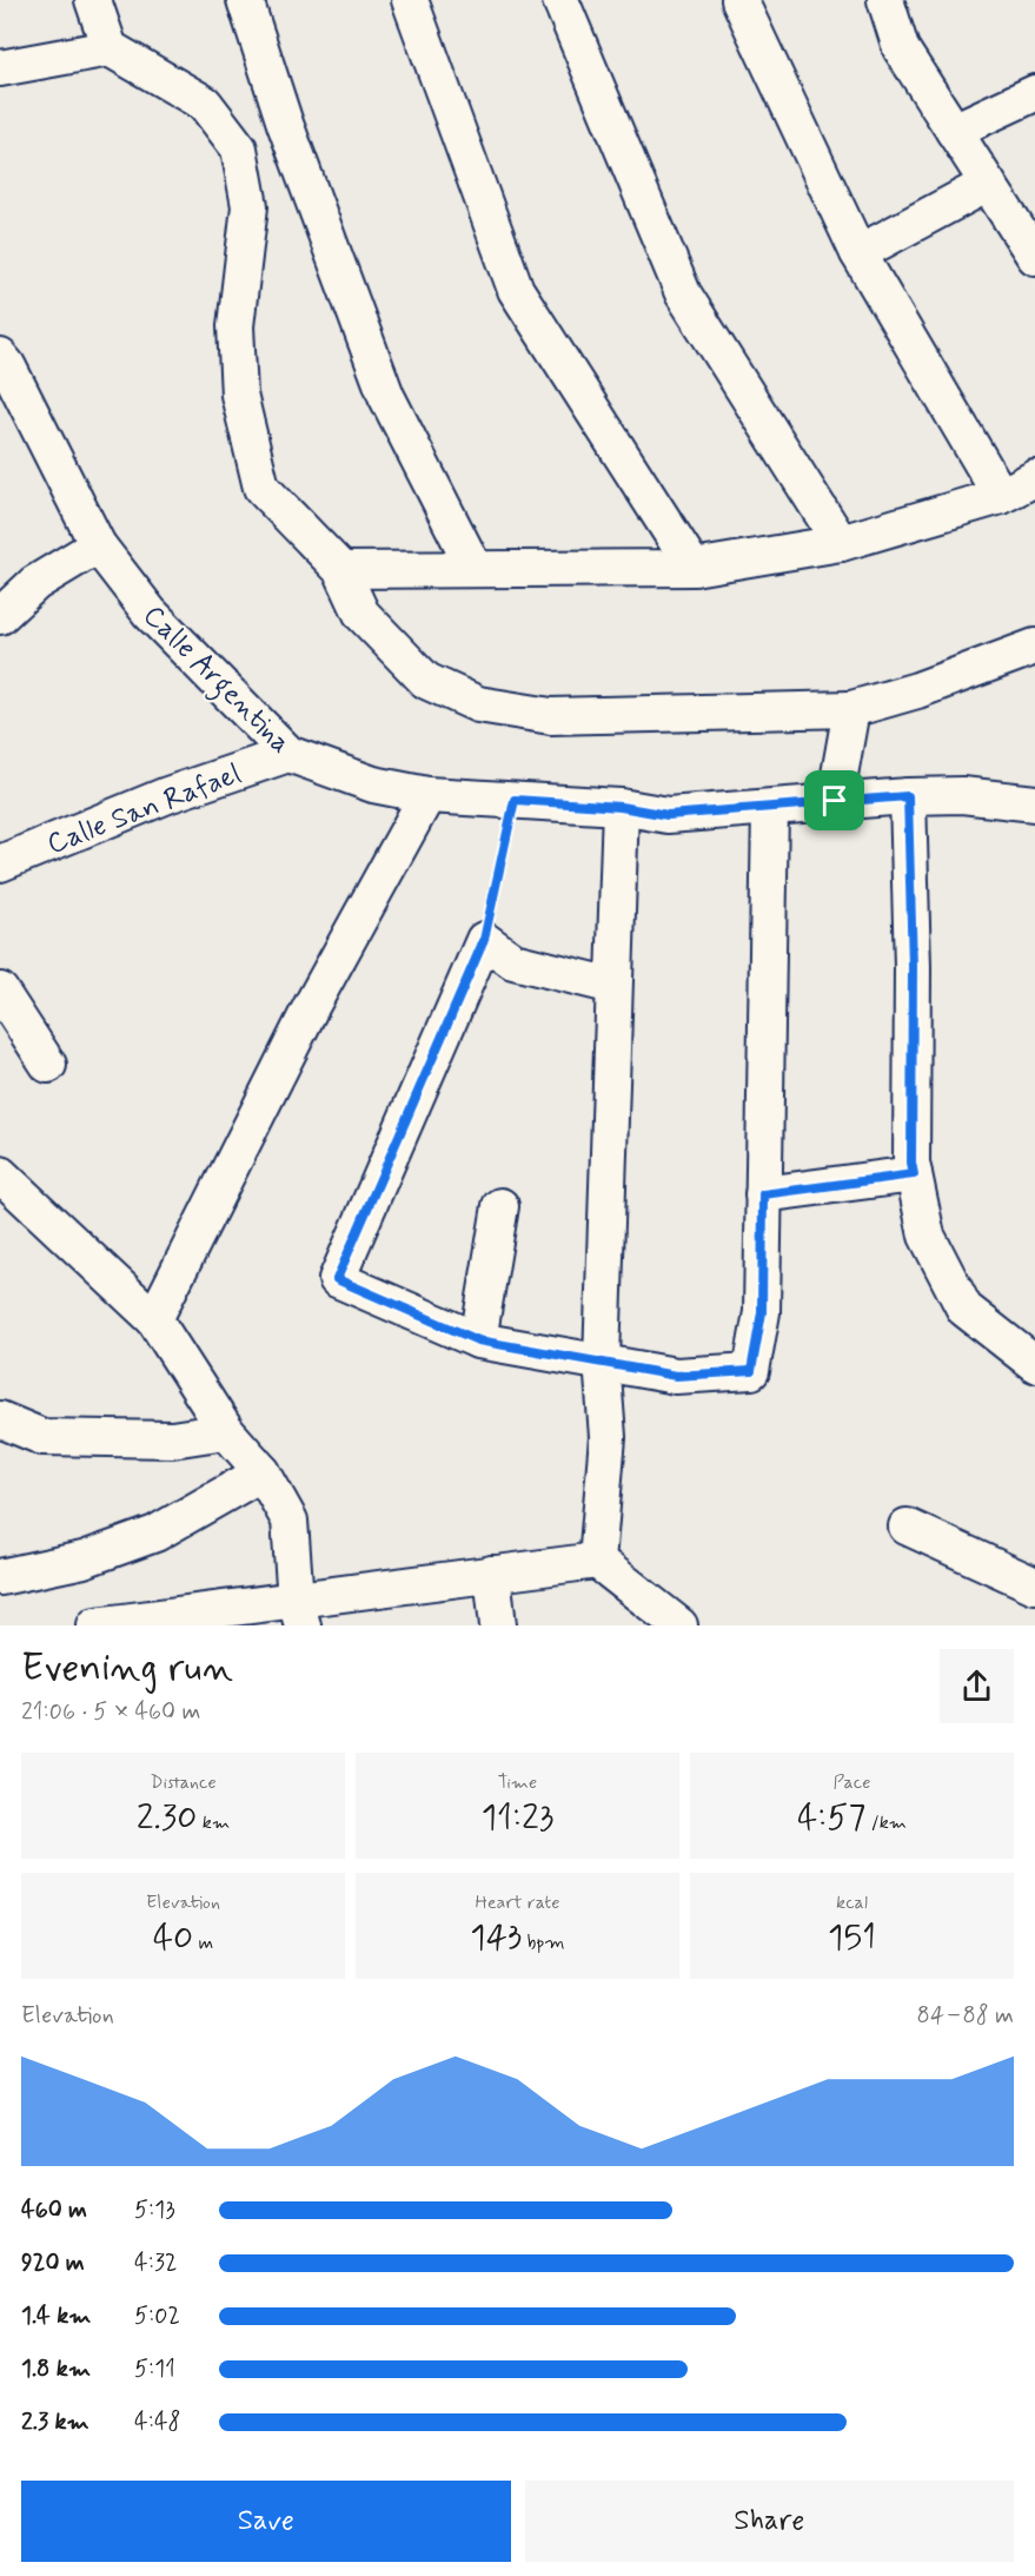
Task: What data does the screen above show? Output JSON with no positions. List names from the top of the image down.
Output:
{
  "streets": {
    "street": ["Calle Argentina", "Calle San Rafael"]
  },
  "crossings": [
    ["Calle Argentina", "Calle San Rafael"]
  ],
  "page": {
    "heading": ["Evening run", "21:06 · 5 × 460 m"],
    "stats": [
      ["Distance", "2.30 km"],
      ["Time", "11:23"],
      ["Pace", "4:57 /km"],
      ["Elevation", "40 m"],
      ["Heart rate", "143 bpm"],
      ["kcal", "151"]
    ],
    "chart": ["Elevation", "84–88 m"],
    "list": [
      {
        "name": "460 m",
        "note": "5:13"
      },
      {
        "name": "920 m",
        "note": "4:32"
      },
      {
        "name": "1.4 km",
        "note": "5:02"
      },
      {
        "name": "1.8 km",
        "note": "5:11"
      },
      {
        "name": "2.3 km",
        "note": "4:48"
      }
    ],
    "buttons": ["Save", "Share"]
  }
}
